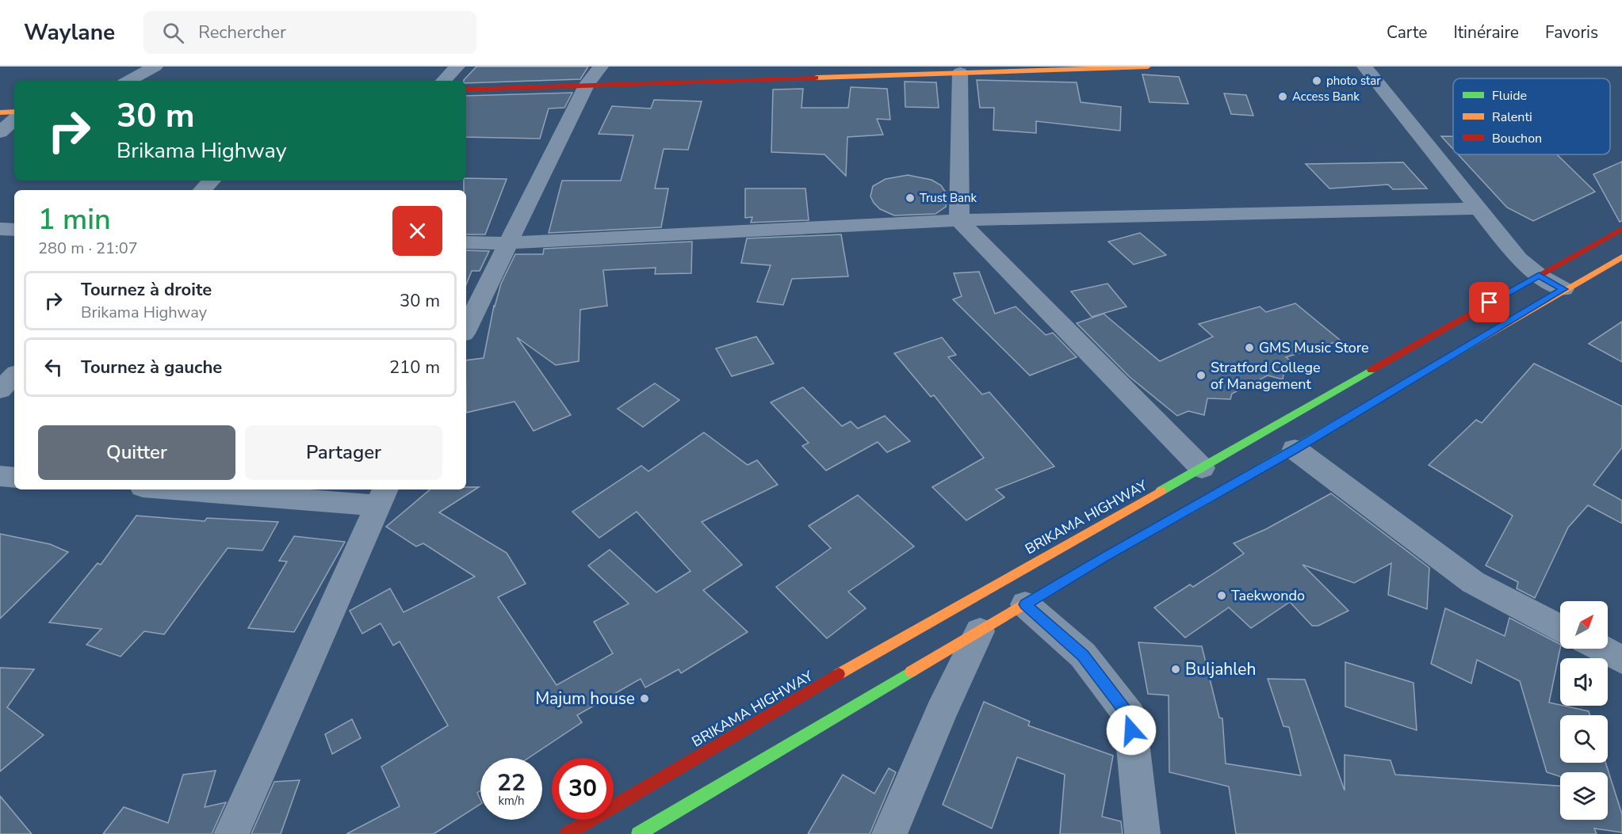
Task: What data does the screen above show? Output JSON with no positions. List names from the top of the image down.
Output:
{
  "streets": {
    "main road": ["BRIKAMA HIGHWAY"]
  },
  "places": [
    "photo star",
    "Access Bank",
    "Trust Bank",
    "GMS Music Store",
    "Stratford College of Management",
    "Taekwondo",
    "Buljahleh",
    "Majum house"
  ],
  "legend": ["Fluide", "Ralenti", "Bouchon"],
  "north": "top right",
  "page": {
    "header": "Waylane",
    "search": "Rechercher",
    "nav": ["Carte", "Itinéraire", "Favoris"],
    "turn": ["30 m", "Brikama Highway"],
    "heading": ["1 min", "280 m · 21:07"],
    "list": [
      {
        "name": "Tournez à droite",
        "note": "Brikama Highway",
        "value": "30 m"
      },
      {
        "name": "Tournez à gauche",
        "value": "210 m"
      }
    ],
    "buttons": ["Quitter", "Partager"],
    "speed": "22 km/h",
    "limit": "30"
  }
}
